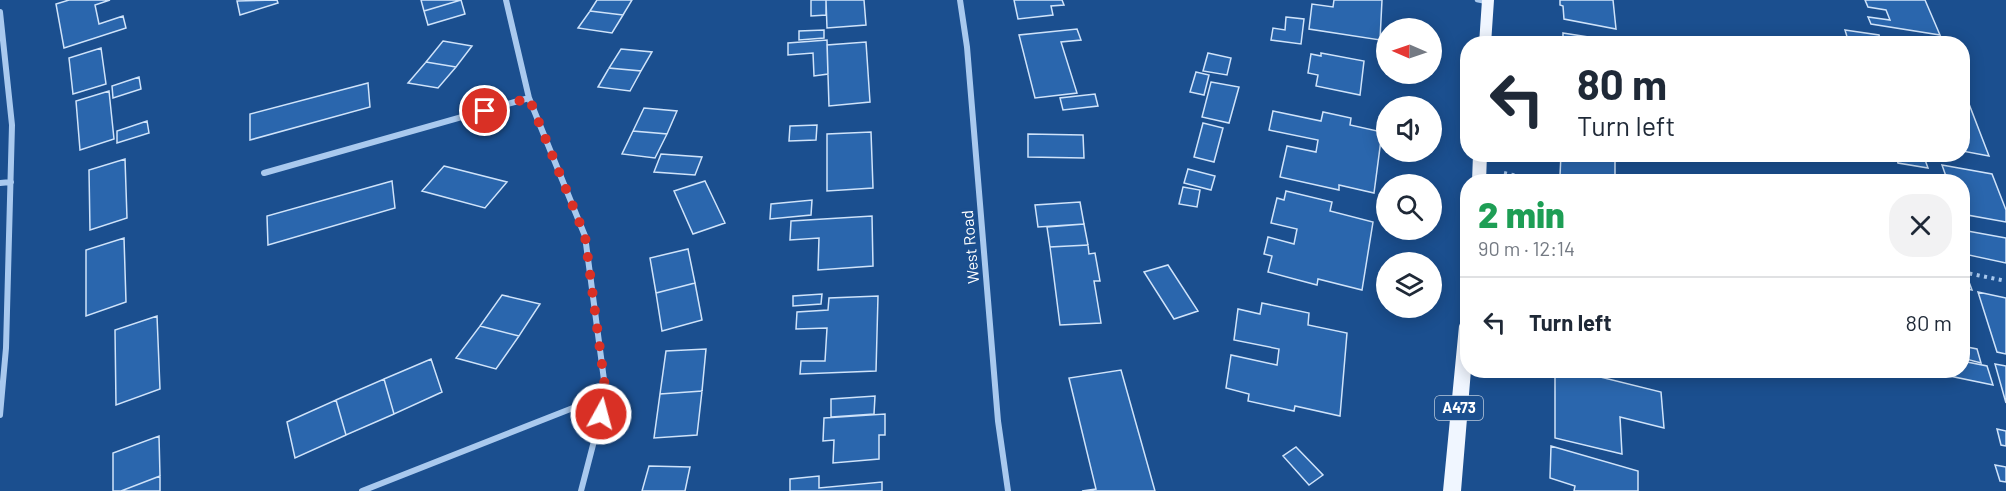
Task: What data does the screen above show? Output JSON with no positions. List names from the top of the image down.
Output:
{
  "streets": {
    "main road": ["A473"],
    "street": ["West Road"]
  },
  "north": "left",
  "page": {
    "turn": ["80 m", "Turn left"],
    "heading": ["2 min", "90 m · 12:14"],
    "list": [
      {
        "name": "Turn left",
        "value": "80 m"
      }
    ]
  }
}
